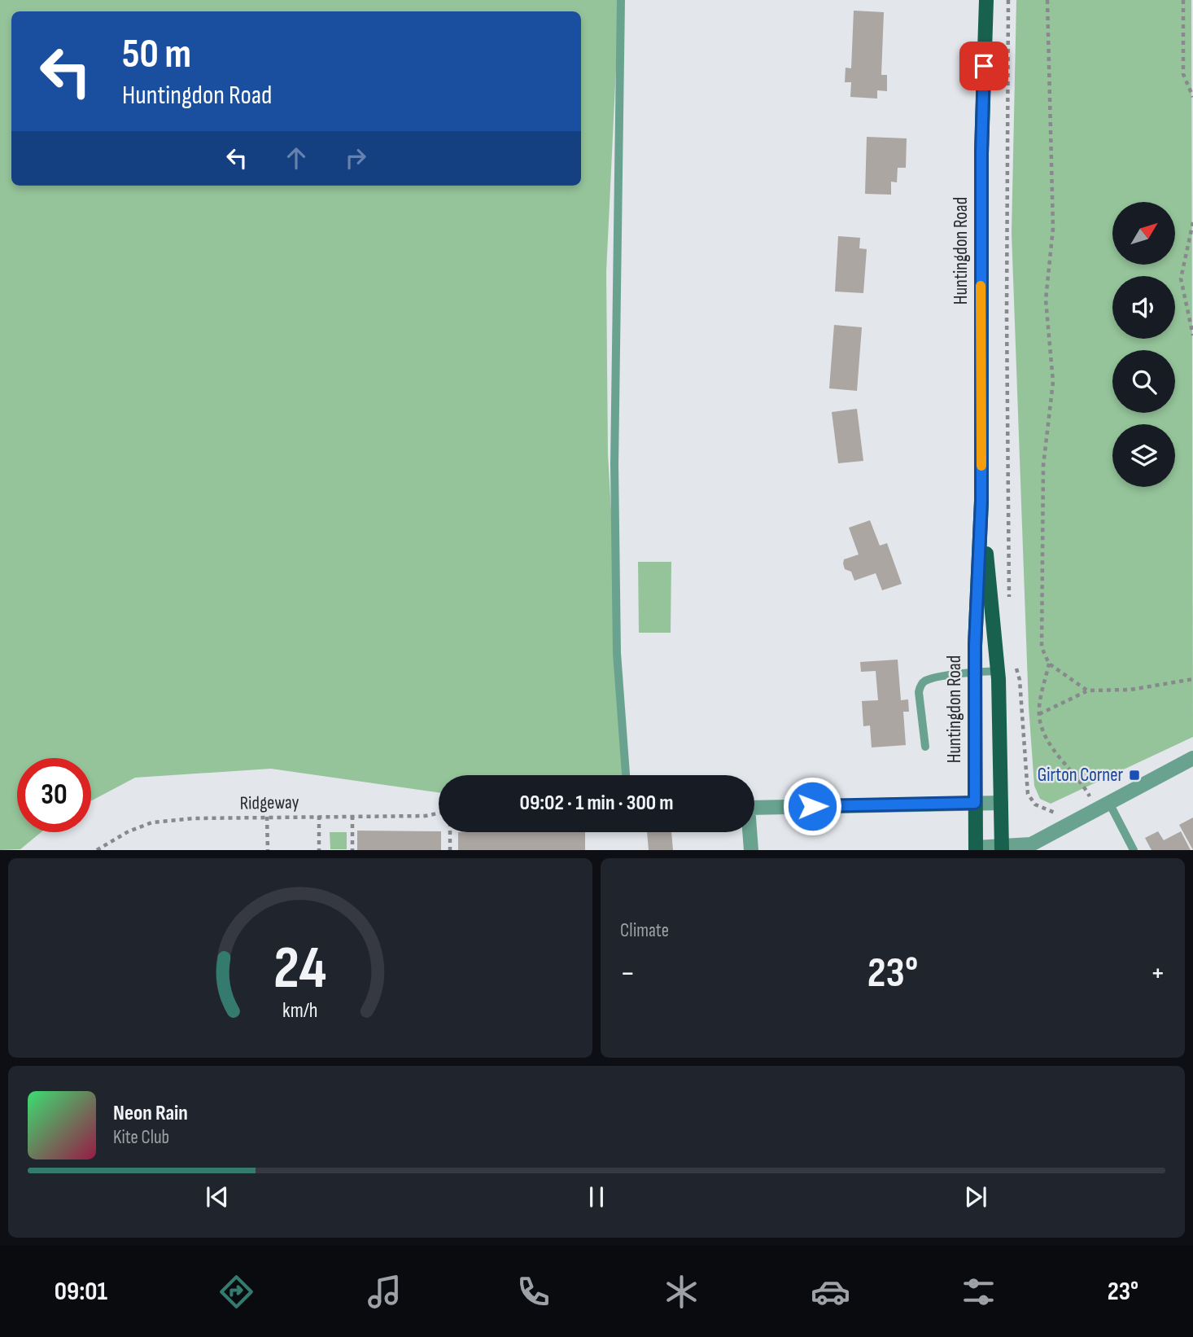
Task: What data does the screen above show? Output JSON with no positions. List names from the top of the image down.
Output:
{
  "streets": {
    "main road": ["Huntingdon Road"],
    "path": ["Ridgeway"]
  },
  "places": {
    "transit": ["Girton Corner"]
  },
  "north": "top right",
  "page": {
    "turn": ["50 m", "Huntingdon Road"],
    "limit": "30",
    "trip": "09:02 · 1 min · 300 m",
    "tile": "Climate",
    "heat": ["−", "23°", "+"],
    "song": ["Neon Rain", "Kite Club"],
    "tabs": ["09:01", "23°"],
    "gauge": ["24", "km/h"]
  }
}
